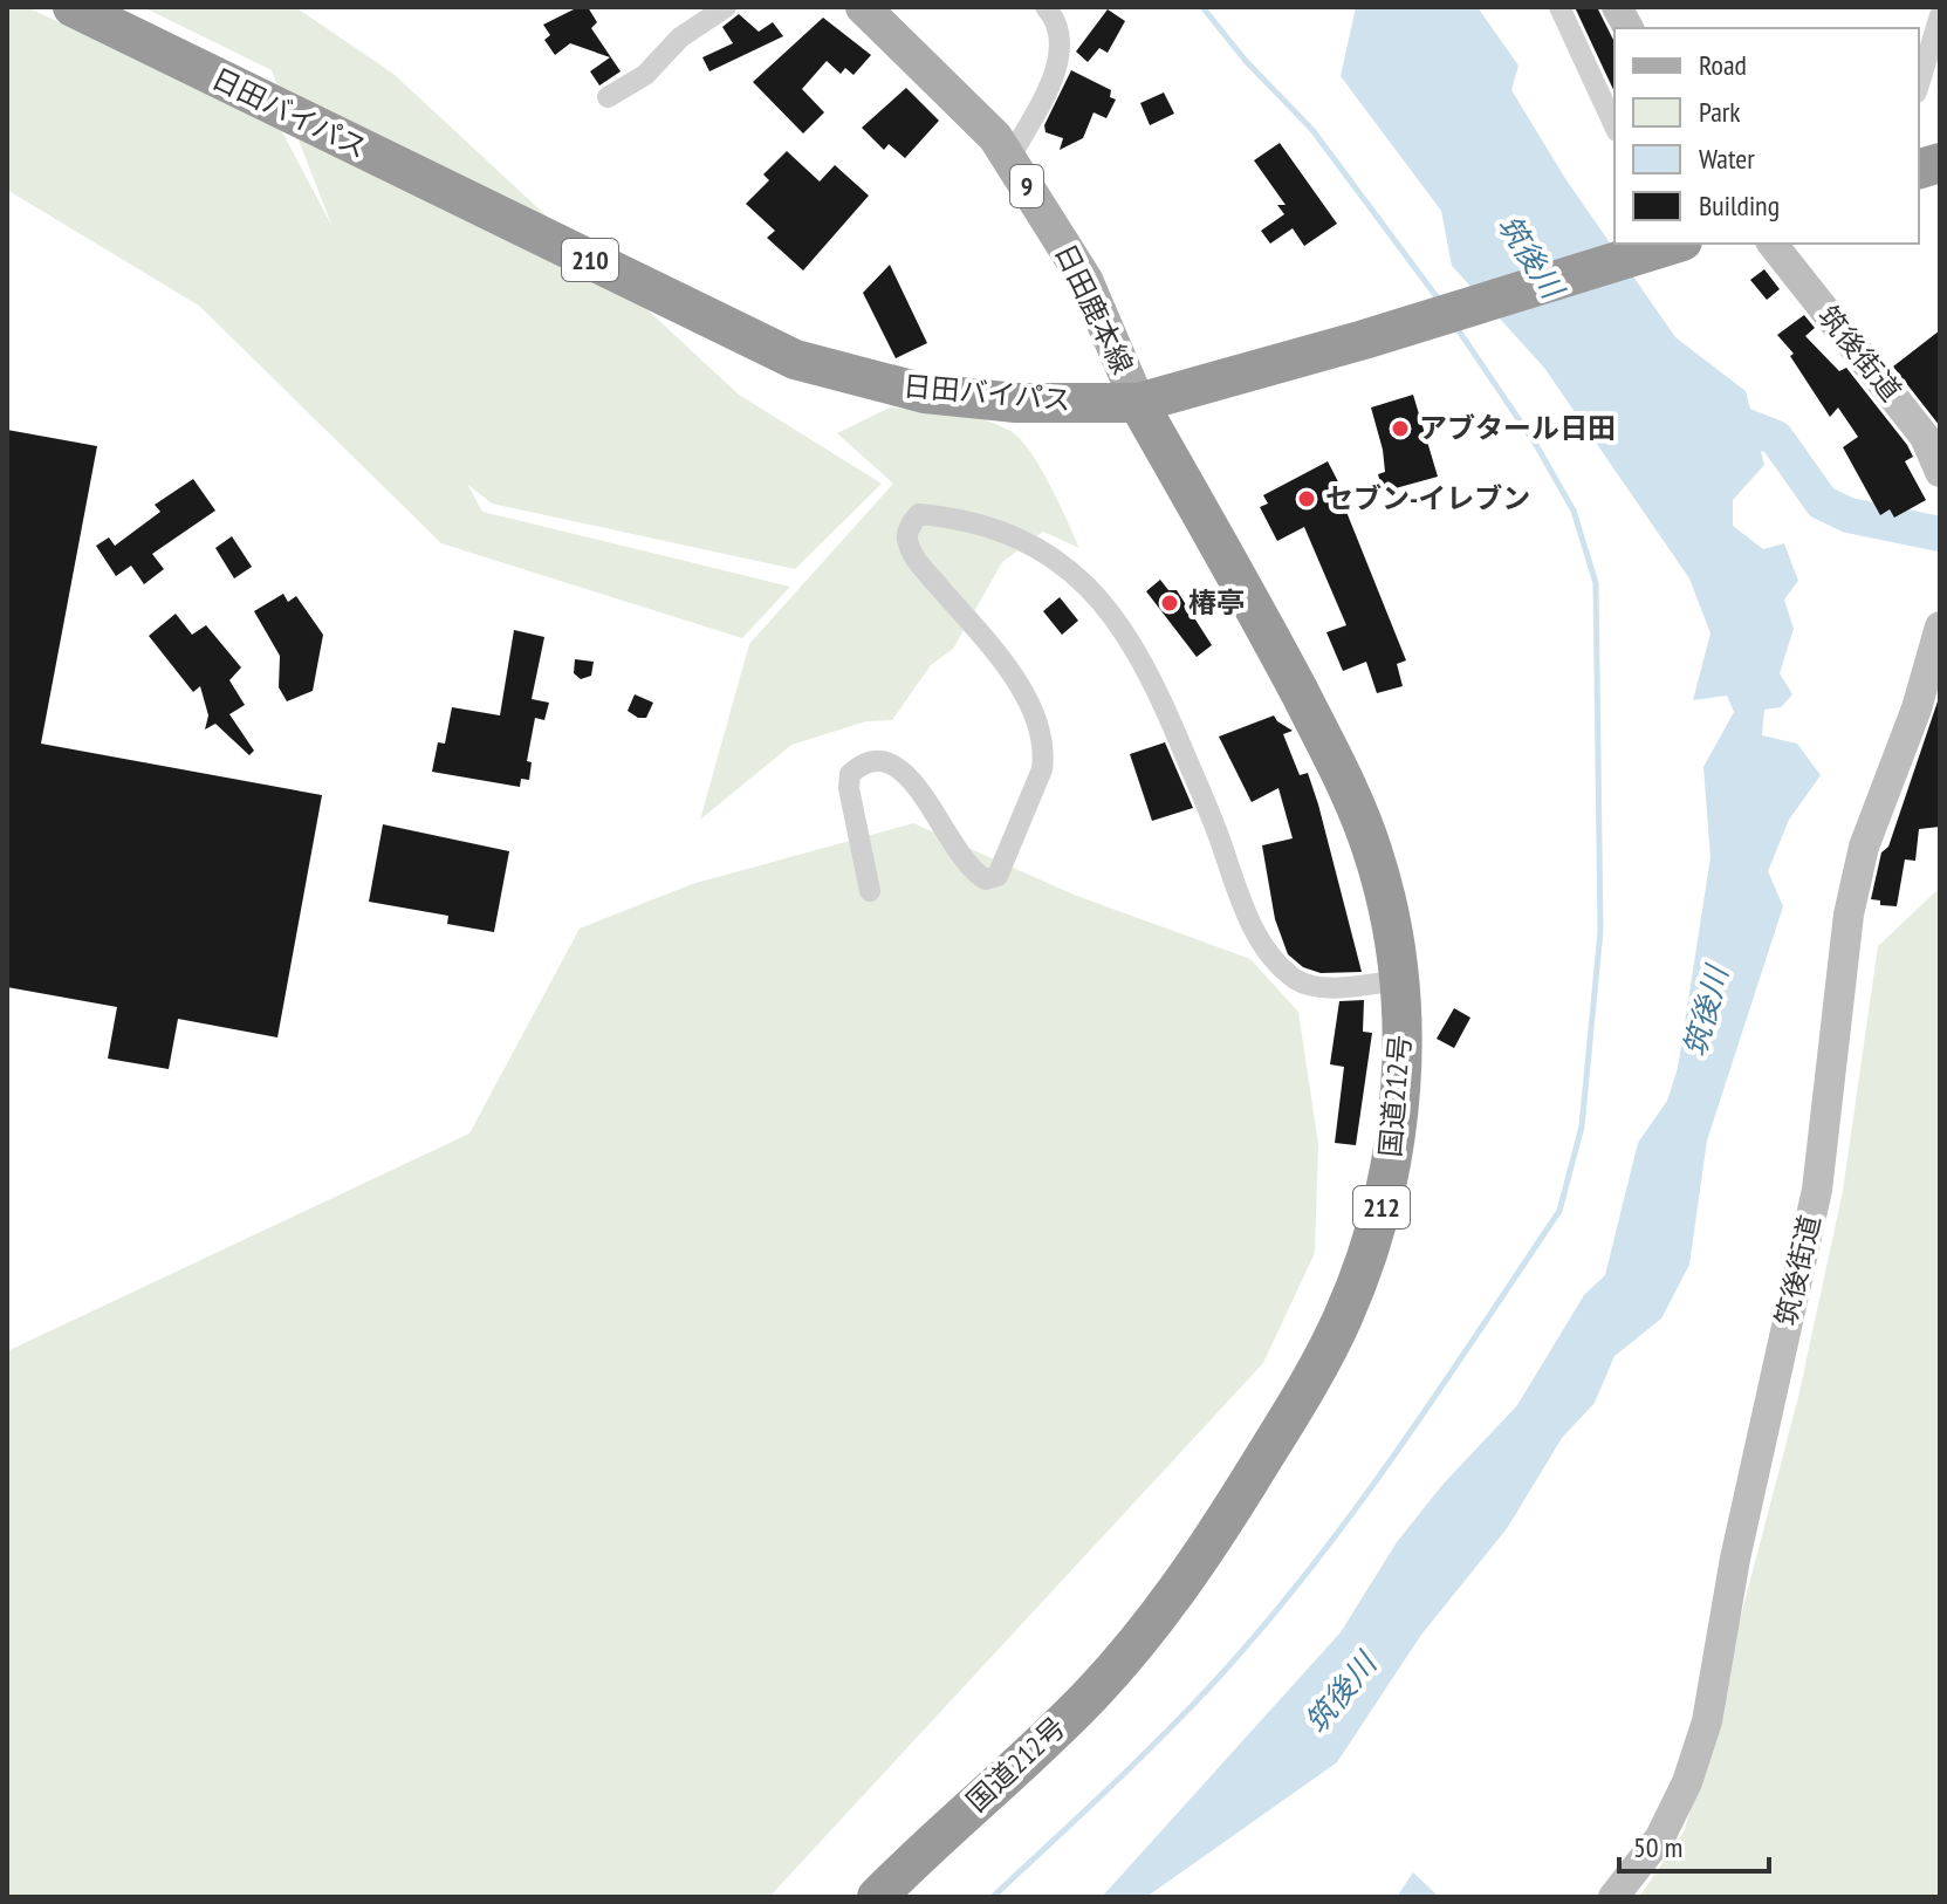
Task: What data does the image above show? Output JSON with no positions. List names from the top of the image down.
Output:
{
  "streets": {
    "highway": [
      "日田バイパス",
      "210",
      "国道212号",
      "212"
    ],
    "main road": ["9", "日田鹿本線"],
    "street": ["筑後街道"]
  },
  "crossings": [
    ["日田バイパス", "日田鹿本線"],
    ["日田バイパス", "国道212号"],
    ["日田鹿本線", "国道212号"]
  ],
  "water": ["筑後川"],
  "places": ["アブタール日田", "セブン-イレブン", "椿亭"],
  "legend": [
    "Road",
    "Park",
    "Water",
    "Building"
  ],
  "scale_bar": "50 m"
}
